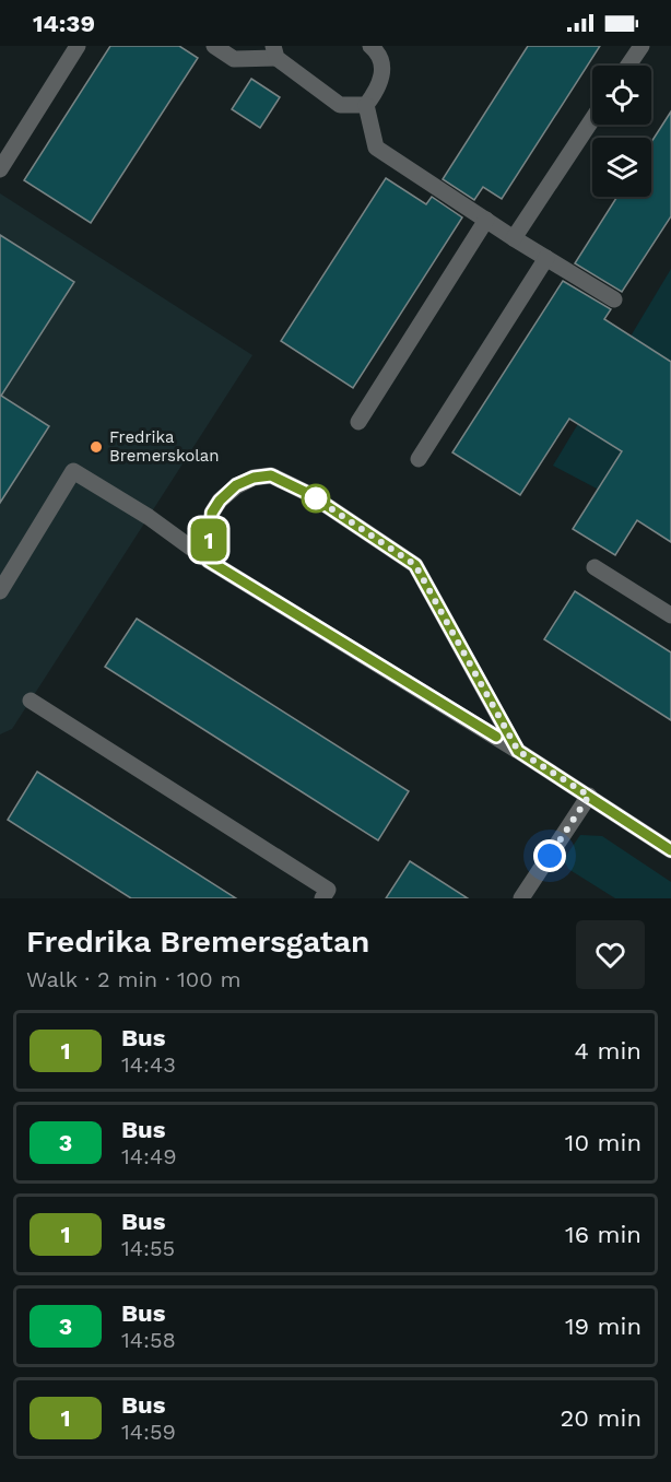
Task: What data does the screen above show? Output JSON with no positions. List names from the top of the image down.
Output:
{
  "places": ["Fredrika Bremerskolan"],
  "lines": ["bus line 1"],
  "page": {
    "status": "14:39",
    "on_map": "1",
    "heading": ["Fredrika Bremersgatan", "Walk · 2 min · 100 m"],
    "list": [
      {
        "mark": "1",
        "name": "Bus",
        "note": "14:43",
        "value": "4 min"
      },
      {
        "mark": "3",
        "name": "Bus",
        "note": "14:49",
        "value": "10 min"
      },
      {
        "mark": "1",
        "name": "Bus",
        "note": "14:55",
        "value": "16 min"
      },
      {
        "mark": "3",
        "name": "Bus",
        "note": "14:58",
        "value": "19 min"
      },
      {
        "mark": "1",
        "name": "Bus",
        "note": "14:59",
        "value": "20 min"
      }
    ]
  }
}
